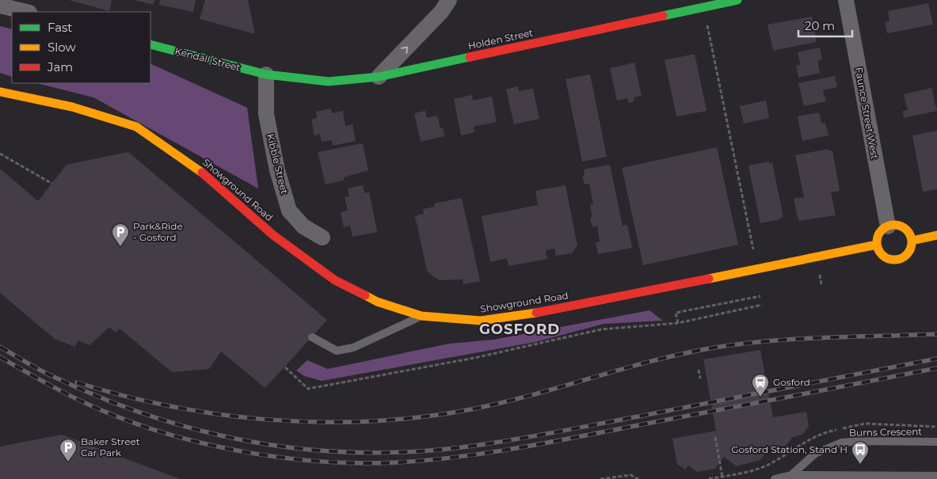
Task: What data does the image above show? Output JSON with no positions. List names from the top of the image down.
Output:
{
  "streets": {
    "street": [
      "Holden Street",
      "Kendall Street",
      "Faunce Street West",
      "Kibble Street",
      "Showground Road"
    ],
    "lane": ["Burns Crescent"]
  },
  "crossings": [
    ["Holden Street", "Kendall Street"],
    ["Holden Street", "Kibble Street"],
    ["Kendall Street", "Kibble Street"],
    ["Faunce Street West", "Showground Road"]
  ],
  "districts": ["GOSFORD"],
  "places": {
    "parking": ["Park&Ride - Gosford", "Baker Street Car Park"],
    "station": ["Gosford"],
    "bus stop": ["Gosford Station, Stand H"]
  },
  "legend": ["Fast", "Slow", "Jam"],
  "scale_bar": "20 m"
}
